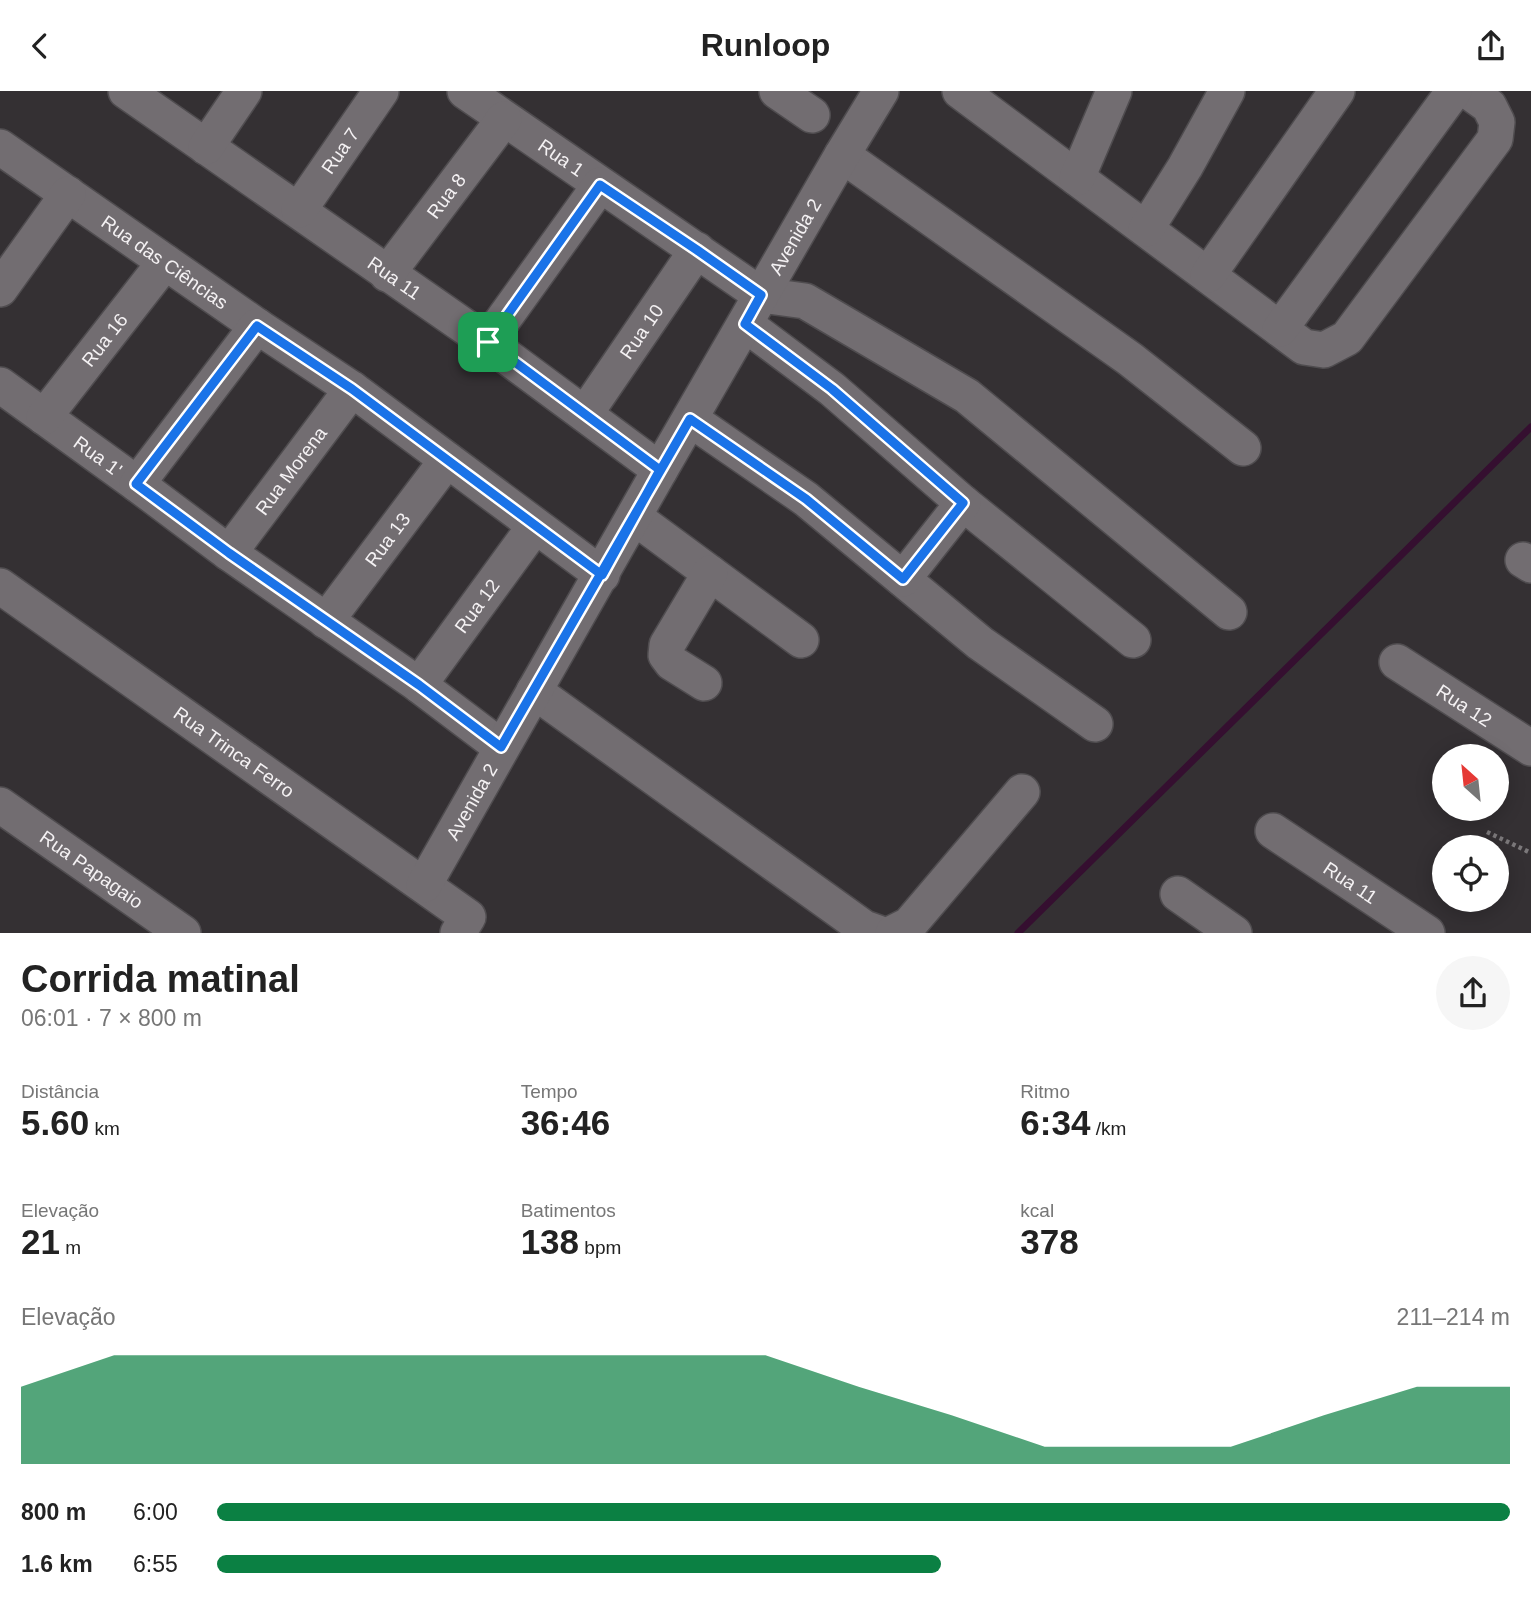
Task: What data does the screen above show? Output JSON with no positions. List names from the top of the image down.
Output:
{
  "streets": {
    "street": [
      "Rua 7",
      "Rua 1",
      "Rua 8",
      "Avenida 2",
      "Rua das Ciências",
      "Rua 11",
      "Rua 10",
      "Rua 16",
      "Rua 1'",
      "Rua Morena",
      "Rua 13",
      "Rua 12",
      "Rua Trinca Ferro",
      "Rua Papagaio"
    ]
  },
  "crossings": [
    ["Rua 7", "Rua 11"],
    ["Rua 1", "Rua 8"],
    ["Rua 1", "Avenida 2"],
    ["Rua 1", "Rua 10"],
    ["Rua 8", "Rua 11"],
    ["Avenida 2", "Rua das Ciências"],
    ["Avenida 2", "Rua 11"],
    ["Avenida 2", "Rua 1'"],
    ["Avenida 2", "Rua Trinca Ferro"],
    ["Rua das Ciências", "Rua 16"],
    ["Rua das Ciências", "Rua Morena"],
    ["Rua das Ciências", "Rua 13"],
    ["Rua das Ciências", "Rua 12"],
    ["Rua 11", "Rua 10"],
    ["Rua 16", "Rua 1'"],
    ["Rua 1'", "Rua Morena"],
    ["Rua 1'", "Rua 13"],
    ["Rua 1'", "Rua 12"]
  ],
  "north": "top left",
  "page": {
    "header": "Runloop",
    "heading": ["Corrida matinal", "06:01 · 7 × 800 m"],
    "stats": [
      ["Distância", "5.60 km"],
      ["Tempo", "36:46"],
      ["Ritmo", "6:34 /km"],
      ["Elevação", "21 m"],
      ["Batimentos", "138 bpm"],
      ["kcal", "378"]
    ],
    "chart": ["Elevação", "211–214 m"],
    "list": [
      {
        "name": "800 m",
        "note": "6:00"
      },
      {
        "name": "1.6 km",
        "note": "6:55"
      }
    ]
  }
}
